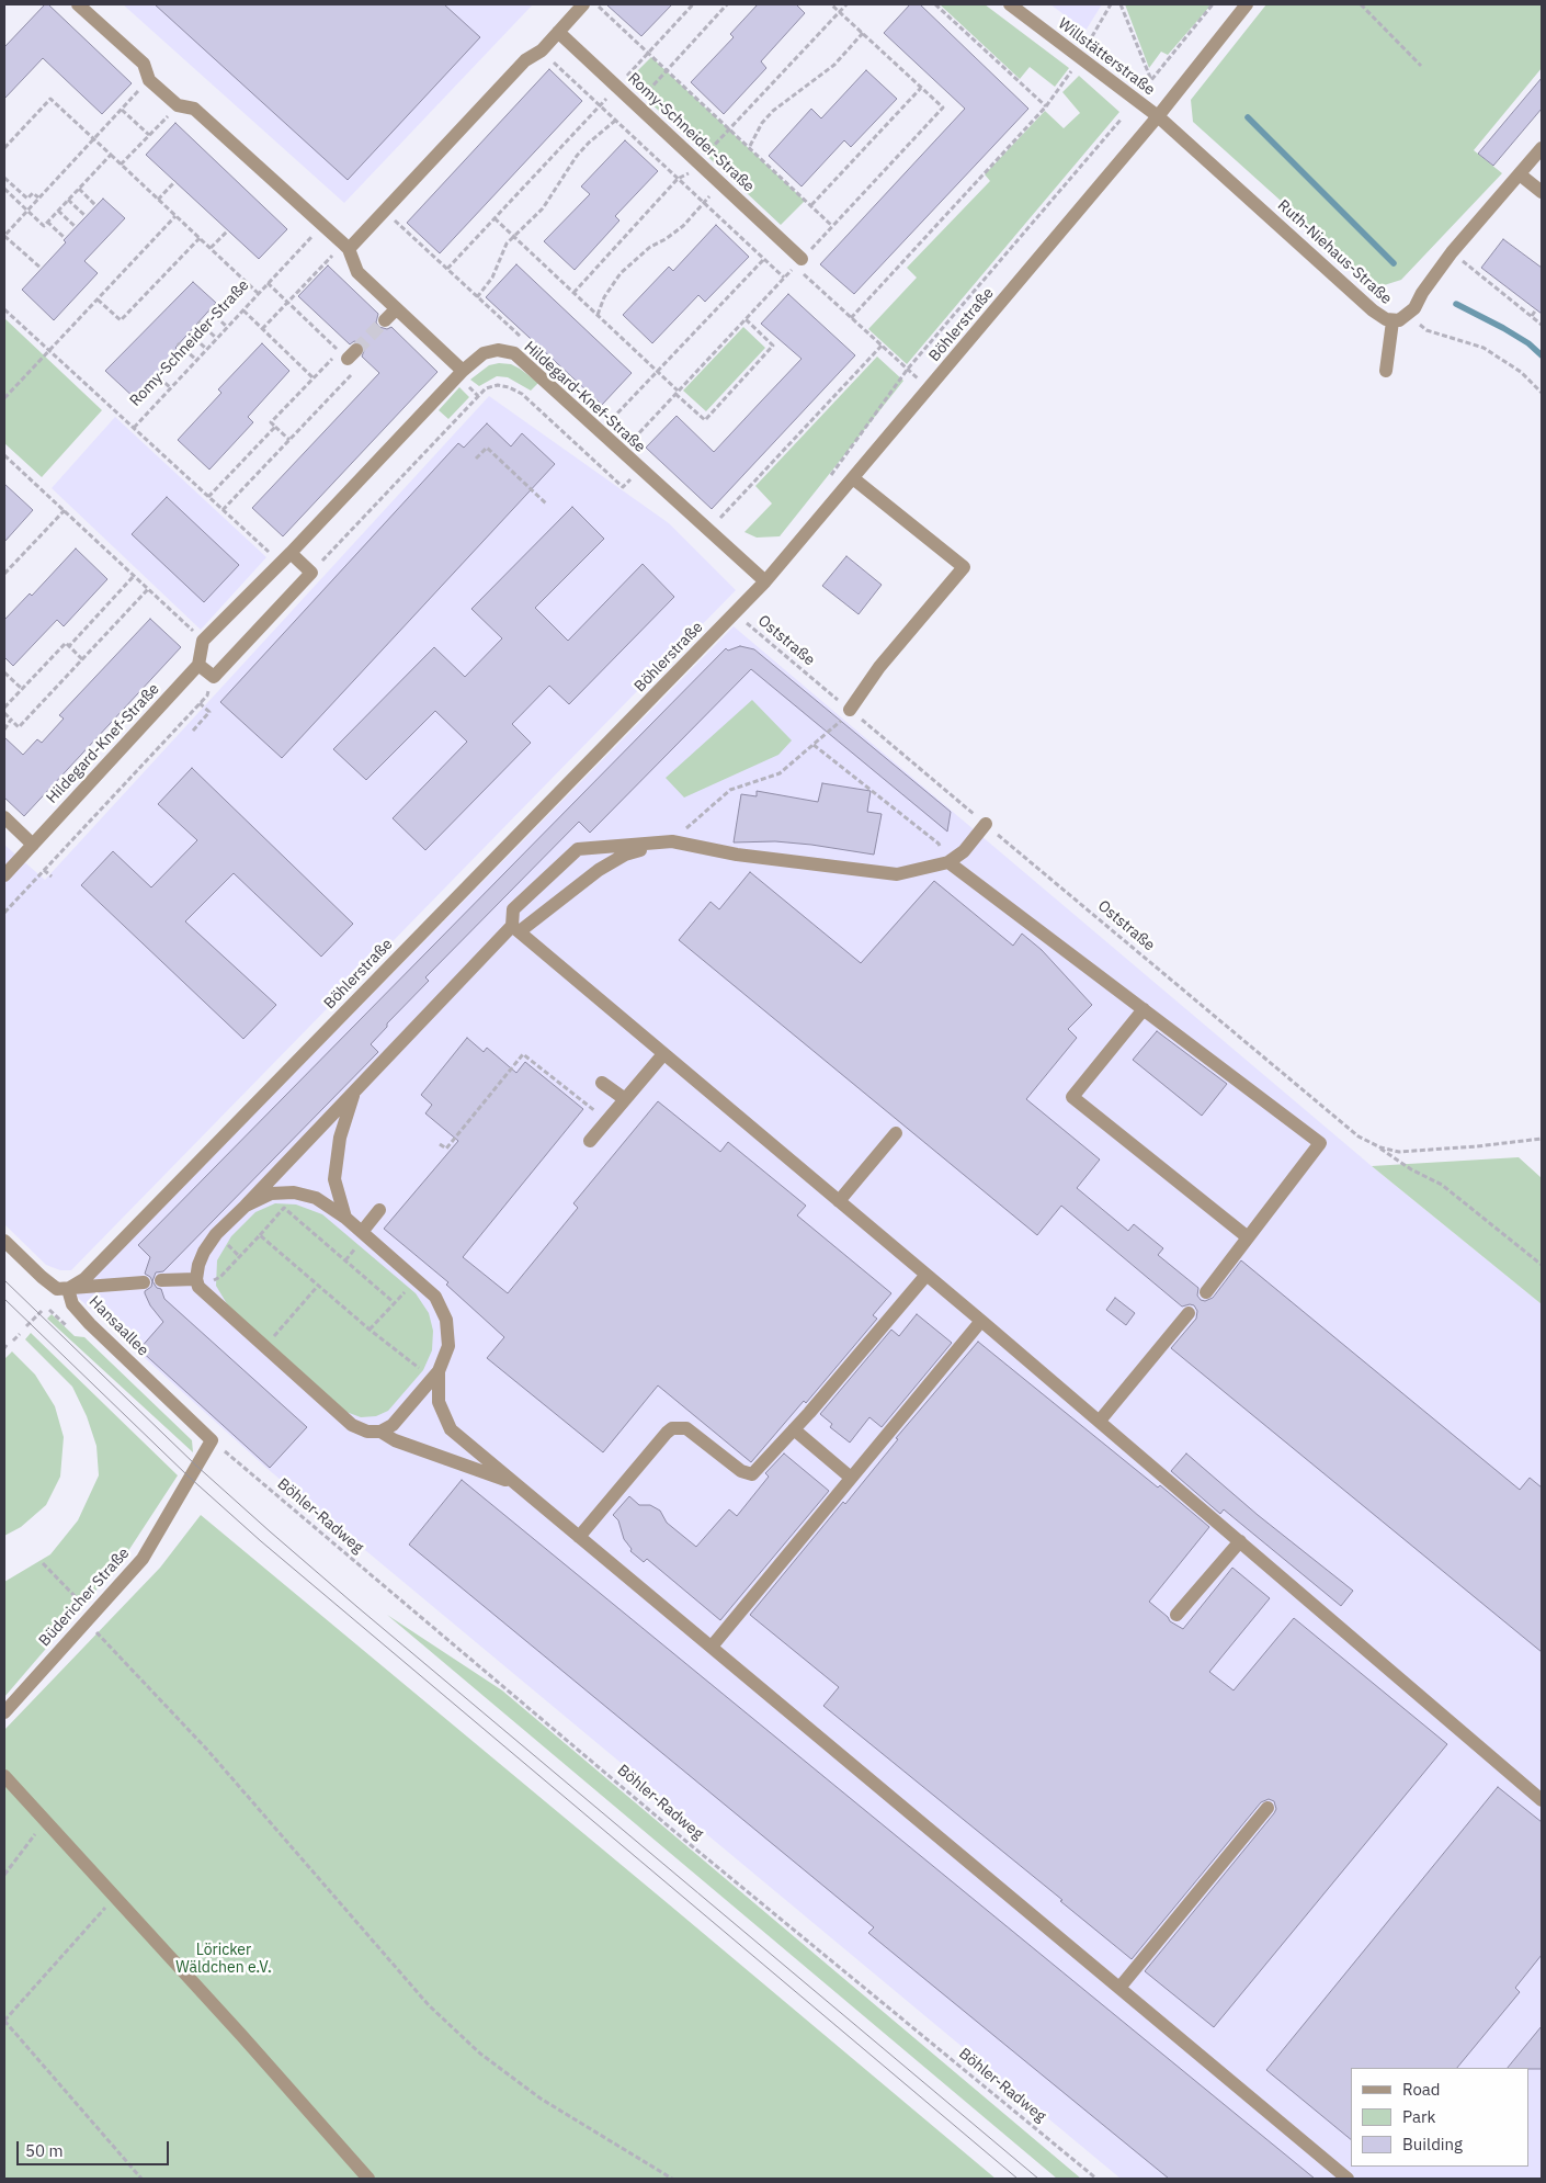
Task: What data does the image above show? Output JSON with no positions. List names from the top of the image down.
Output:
{
  "streets": {
    "street": [
      "Willstätterstraße",
      "Romy-Schneider-Straße",
      "Ruth-Niehaus-Straße",
      "Böhlerstraße",
      "Hildegard-Knef-Straße",
      "Hansaallee",
      "Büdericher Straße"
    ],
    "path": ["Oststraße", "Böhler-Radweg"]
  },
  "crossings": [
    ["Willstätterstraße", "Ruth-Niehaus-Straße"],
    ["Willstätterstraße", "Böhlerstraße"],
    ["Ruth-Niehaus-Straße", "Böhlerstraße"],
    ["Böhlerstraße", "Hildegard-Knef-Straße"],
    ["Böhlerstraße", "Oststraße"],
    ["Böhlerstraße", "Hansaallee"],
    ["Hansaallee", "Böhler-Radweg"],
    ["Hansaallee", "Büdericher Straße"],
    ["Böhler-Radweg", "Büdericher Straße"]
  ],
  "parks": ["Löricker Wäldchen e.V."],
  "legend": ["Road", "Park", "Building"],
  "scale_bar": "50 m"
}
